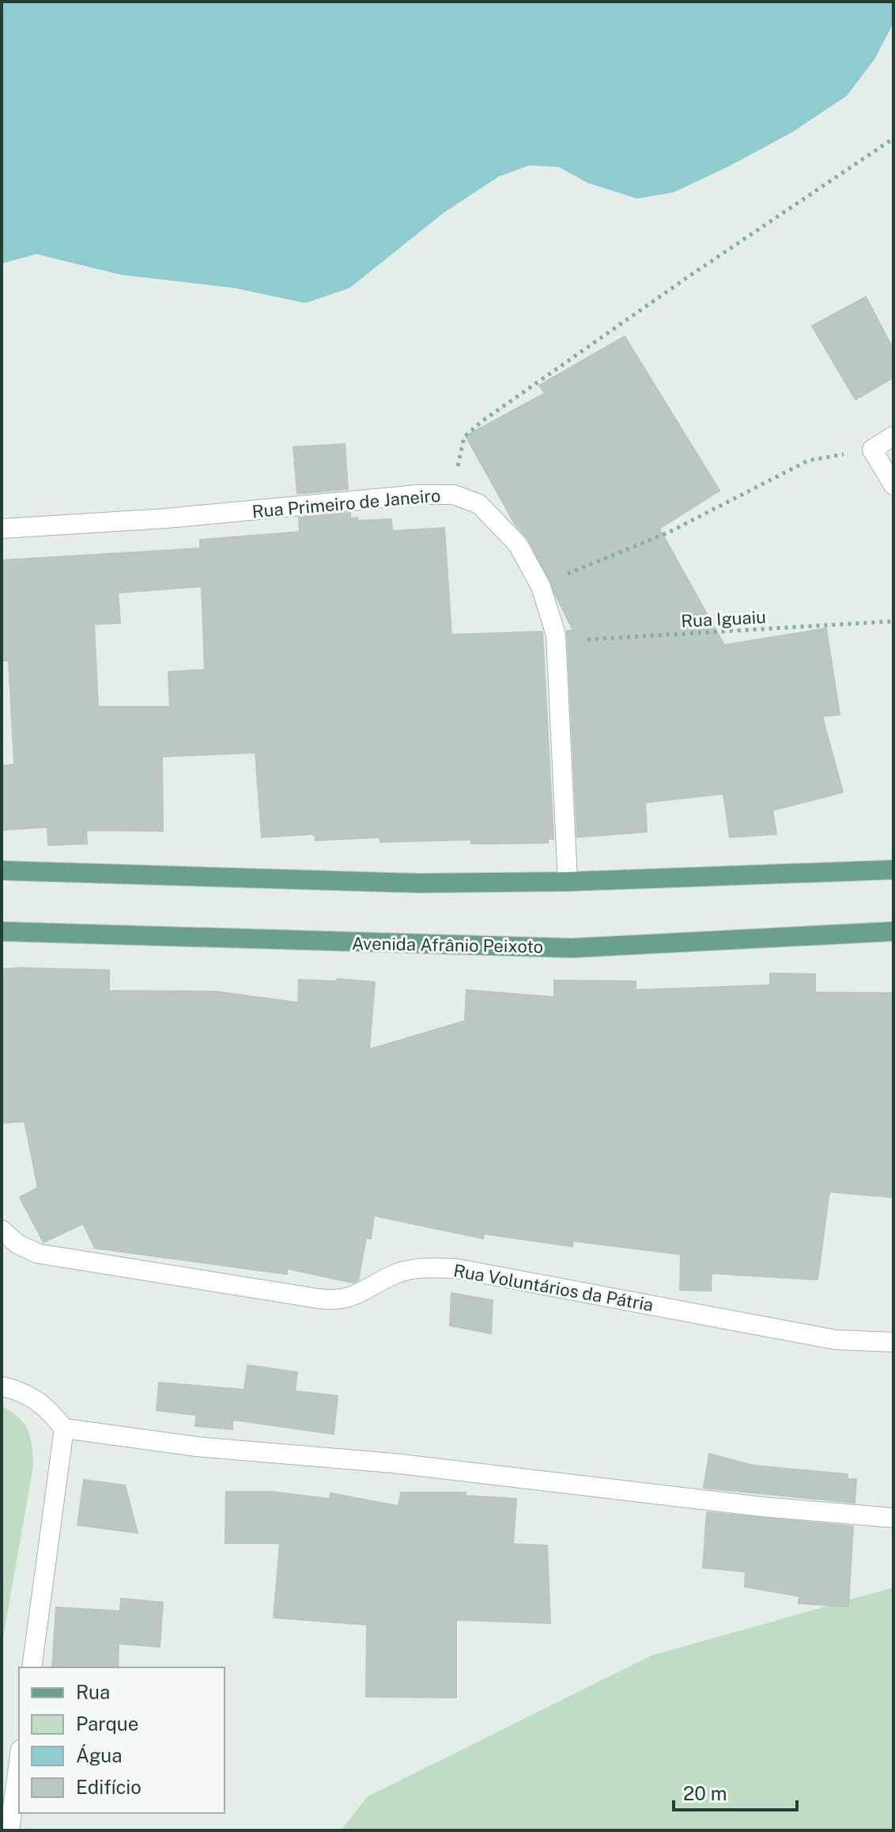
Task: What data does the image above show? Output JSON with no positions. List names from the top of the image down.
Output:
{
  "streets": {
    "main road": ["Avenida Afrânio Peixoto"],
    "street": ["Rua Primeiro de Janeiro", "Rua Voluntários da Pátria"],
    "path": ["Rua Iguaiu"]
  },
  "crossings": [
    ["Rua Primeiro de Janeiro", "Rua Iguaiu"]
  ],
  "legend": [
    "Rua",
    "Parque",
    "Água",
    "Edifício"
  ],
  "scale_bar": "20 m"
}
